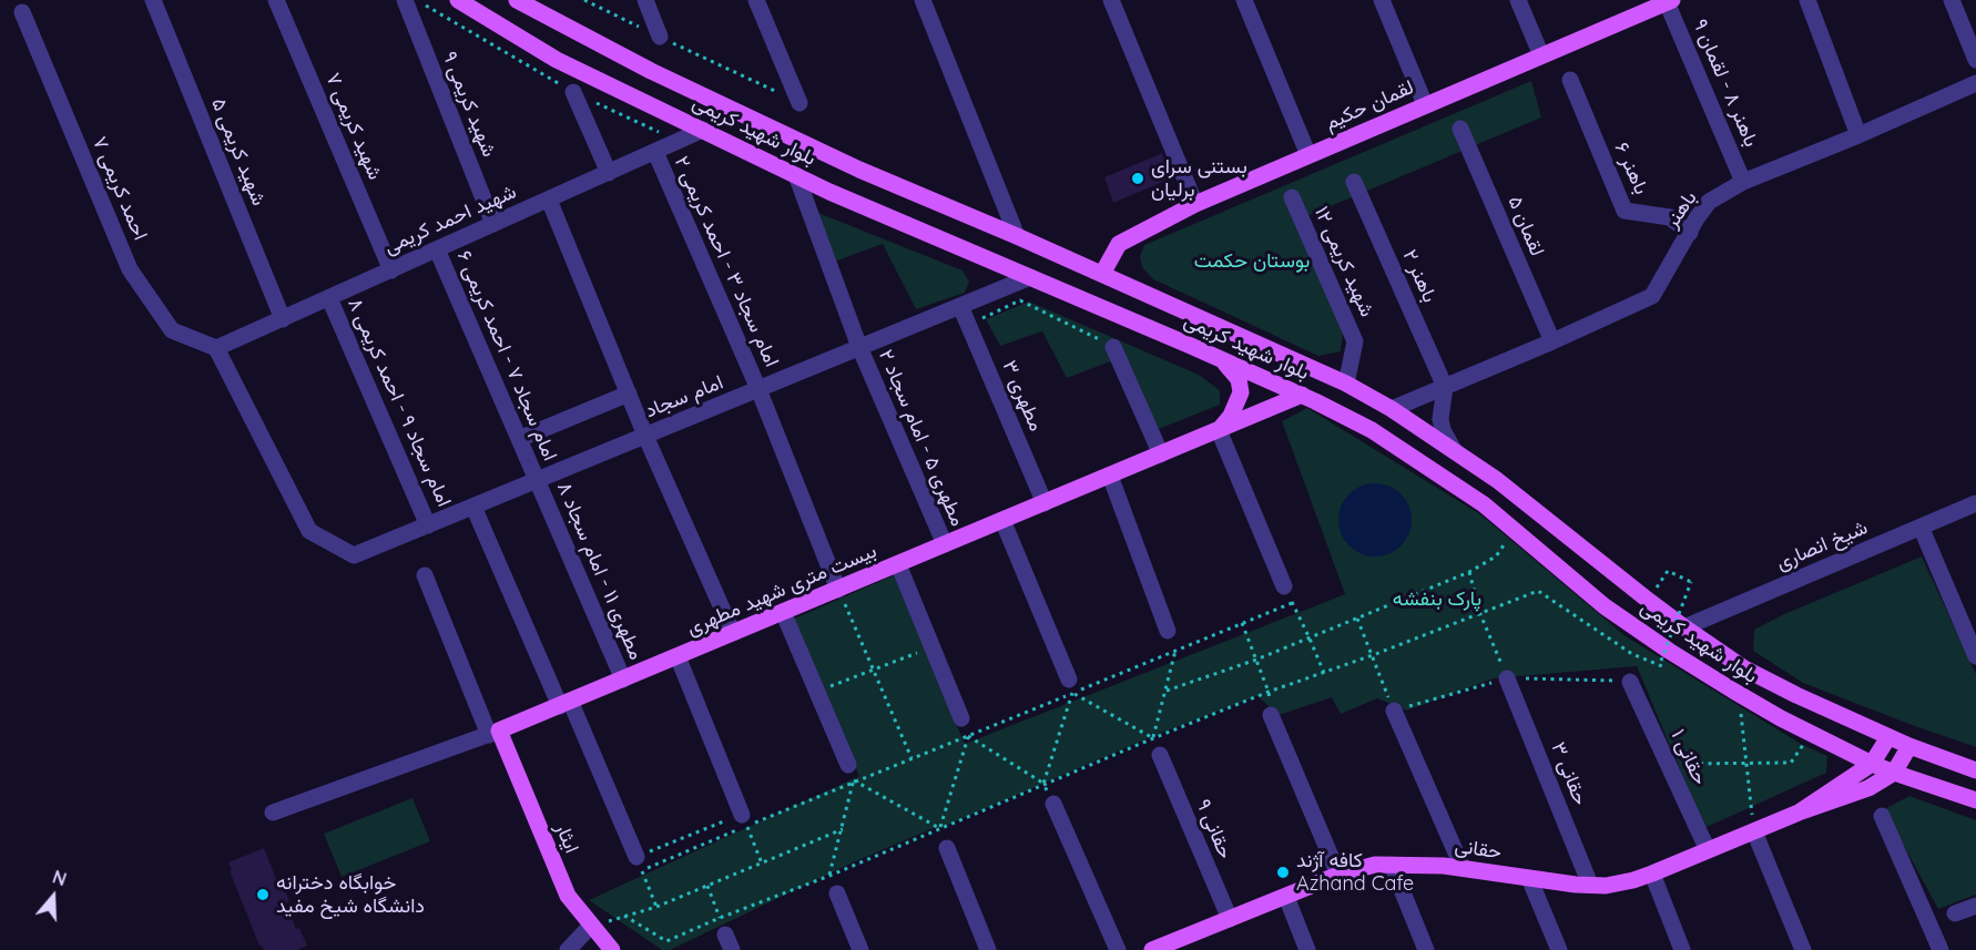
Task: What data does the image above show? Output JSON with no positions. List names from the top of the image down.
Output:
{
  "streets": {
    "main road": [
      "لقمان حکیم",
      "بلوار شهید کریمی",
      "بیست متری شهید مطهری",
      "ایثار",
      "حقانی"
    ],
    "street": [
      "باهنر ۸ - لقمان ۹",
      "شهید کریمی ۹",
      "شهید کریمی ۷",
      "شهید کریمی ۵",
      "باهنر ۶",
      "احمد کریمی ۷",
      "باهنر",
      "شهید احمد کریمی",
      "لقمان ۵",
      "امام سجاد ۳ - احمد کریمی ۲",
      "شهید کریمی ۱۲",
      "باهنر ۲",
      "امام سجاد ۷ - احمد کریمی ۶",
      "مطهری ۳",
      "امام سجاد",
      "امام سجاد ۹ - احمد کریمی ۸",
      "مطهری ۵ - امام سجاد ۲",
      "شیخ انصاری",
      "مطهری ۱۱ - امام سجاد ۸",
      "حقانی ۱",
      "حقانی ۳",
      "حقانی ۹"
    ]
  },
  "crossings": [
    ["باهنر ۸ - لقمان ۹", "لقمان حکیم"],
    ["باهنر ۸ - لقمان ۹", "باهنر"],
    ["شهید کریمی ۹", "شهید احمد کریمی"],
    ["لقمان حکیم", "بلوار شهید کریمی"],
    ["شهید کریمی ۷", "شهید احمد کریمی"],
    ["بلوار شهید کریمی", "باهنر"],
    ["بلوار شهید کریمی", "شهید احمد کریمی"],
    ["بلوار شهید کریمی", "شهید کریمی ۱۲"],
    ["بلوار شهید کریمی", "امام سجاد"],
    ["بلوار شهید کریمی", "مطهری ۵ - امام سجاد ۲"],
    ["بلوار شهید کریمی", "شیخ انصاری"],
    ["بلوار شهید کریمی", "بیست متری شهید مطهری"],
    ["شهید کریمی ۵", "شهید احمد کریمی"],
    ["باهنر ۶", "باهنر"],
    ["احمد کریمی ۷", "شهید احمد کریمی"],
    ["احمد کریمی ۷", "امام سجاد"],
    ["باهنر", "لقمان ۵"],
    ["باهنر", "باهنر ۲"],
    ["شهید احمد کریمی", "امام سجاد ۳ - احمد کریمی ۲"],
    ["شهید احمد کریمی", "امام سجاد ۷ - احمد کریمی ۶"],
    ["شهید احمد کریمی", "امام سجاد"],
    ["شهید احمد کریمی", "امام سجاد ۹ - احمد کریمی ۸"],
    ["امام سجاد ۳ - احمد کریمی ۲", "امام سجاد"],
    ["امام سجاد ۳ - احمد کریمی ۲", "بیست متری شهید مطهری"],
    ["امام سجاد ۷ - احمد کریمی ۶", "امام سجاد"],
    ["امام سجاد ۷ - احمد کریمی ۶", "مطهری ۱۱ - امام سجاد ۸"],
    ["مطهری ۳", "امام سجاد"],
    ["مطهری ۳", "بیست متری شهید مطهری"],
    ["امام سجاد", "امام سجاد ۹ - احمد کریمی ۸"],
    ["امام سجاد", "مطهری ۵ - امام سجاد ۲"],
    ["امام سجاد", "مطهری ۱۱ - امام سجاد ۸"],
    ["مطهری ۵ - امام سجاد ۲", "بیست متری شهید مطهری"],
    ["مطهری ۱۱ - امام سجاد ۸", "بیست متری شهید مطهری"],
    ["بیست متری شهید مطهری", "ایثار"],
    ["حقانی ۱", "حقانی"],
    ["حقانی ۳", "حقانی"],
    ["حقانی ۹", "حقانی"]
  ],
  "parks": ["بوستان حکمت", "پارک بنفشه"],
  "places": ["بستنی سرای برلیان", "کافه آژند Azhand Cafe", "خوابگاه دخترانه دانشگاه شیخ مفید"],
  "north": "top"
}
